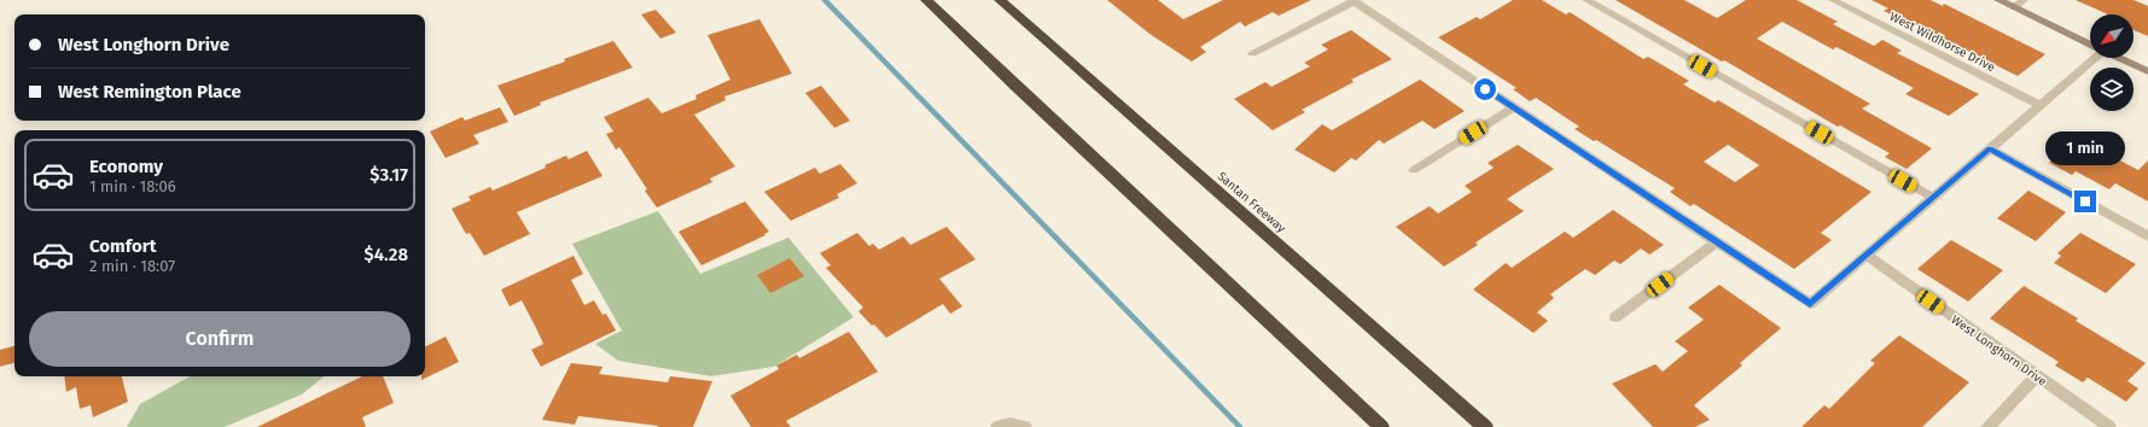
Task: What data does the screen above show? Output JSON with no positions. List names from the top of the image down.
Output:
{
  "streets": {
    "highway": ["Santan Freeway"],
    "street": ["West Wildhorse Drive", "West Longhorn Drive"]
  },
  "north": "bottom left",
  "page": {
    "banner": ["West Longhorn Drive", "West Remington Place"],
    "bubble": "1 min",
    "list": [
      {
        "name": "Economy",
        "note": "1 min · 18:06",
        "value": "$3.17"
      },
      {
        "name": "Comfort",
        "note": "2 min · 18:07",
        "value": "$4.28"
      }
    ],
    "buttons": "Confirm"
  }
}
